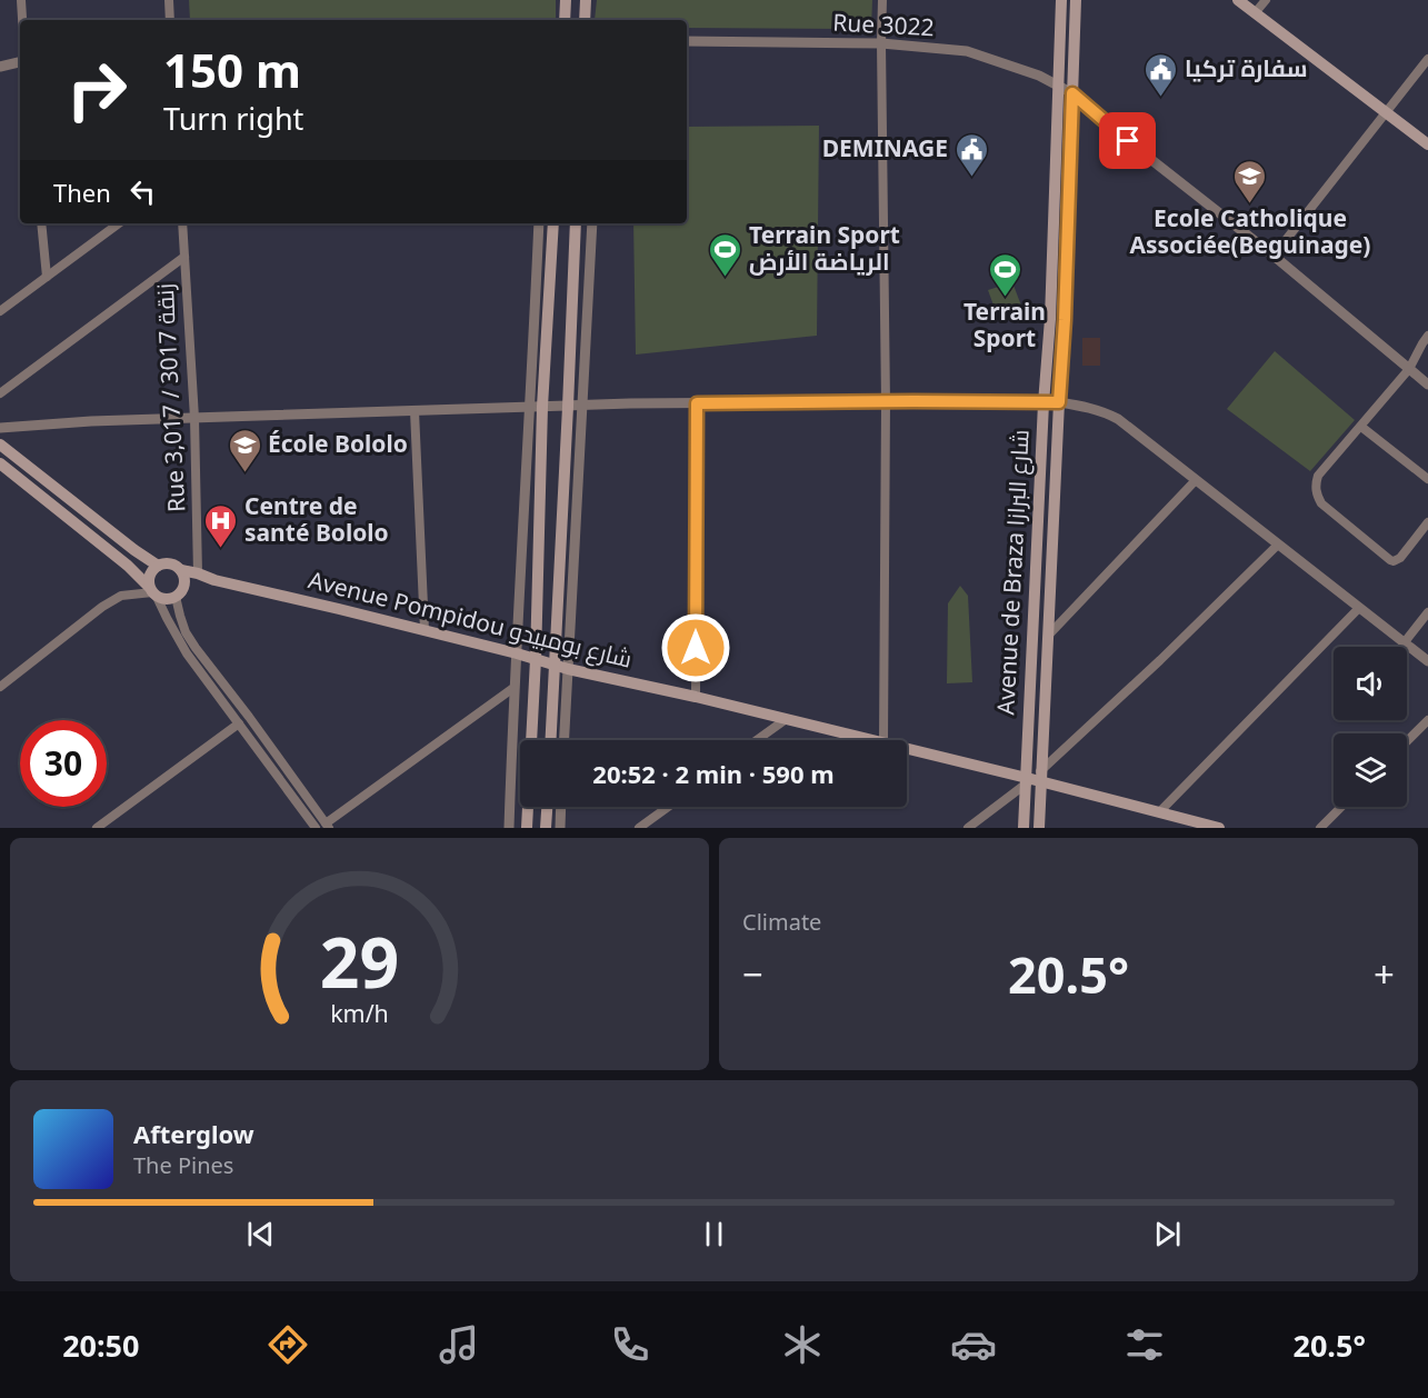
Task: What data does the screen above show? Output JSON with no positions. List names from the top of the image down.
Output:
{
  "streets": {
    "main road": ["Avenue de Braza شارع البرازا", "Avenue Pompidou شارع بومبيدو"],
    "street": ["Rue 3022", "Rue 3,017 / زنقة 3017"]
  },
  "crossings": [
    ["Rue 3022", "Avenue de Braza شارع البرازا"],
    ["Rue 3,017 / زنقة 3017", "Avenue Pompidou شارع بومبيدو"],
    ["Avenue de Braza شارع البرازا", "Avenue Pompidou شارع بومبيدو"]
  ],
  "places": {
    "public building": ["سفارة تركيا", "DEMINAGE"],
    "school or university": ["Ecole Catholique Associée(Beguinage)", "École Bololo"],
    "sports": ["Terrain Sport الرياضة الأرض", "Terrain Sport"],
    "hospital": ["Centre de santé Bololo"]
  },
  "page": {
    "turn": ["150 m", "Turn right"],
    "then": "Then",
    "limit": "30",
    "trip": "20:52 · 2 min · 590 m",
    "tile": "Climate",
    "heat": ["−", "20.5°", "+"],
    "song": ["Afterglow", "The Pines"],
    "tabs": ["20:50", "20.5°"],
    "gauge": ["29", "km/h"]
  }
}
